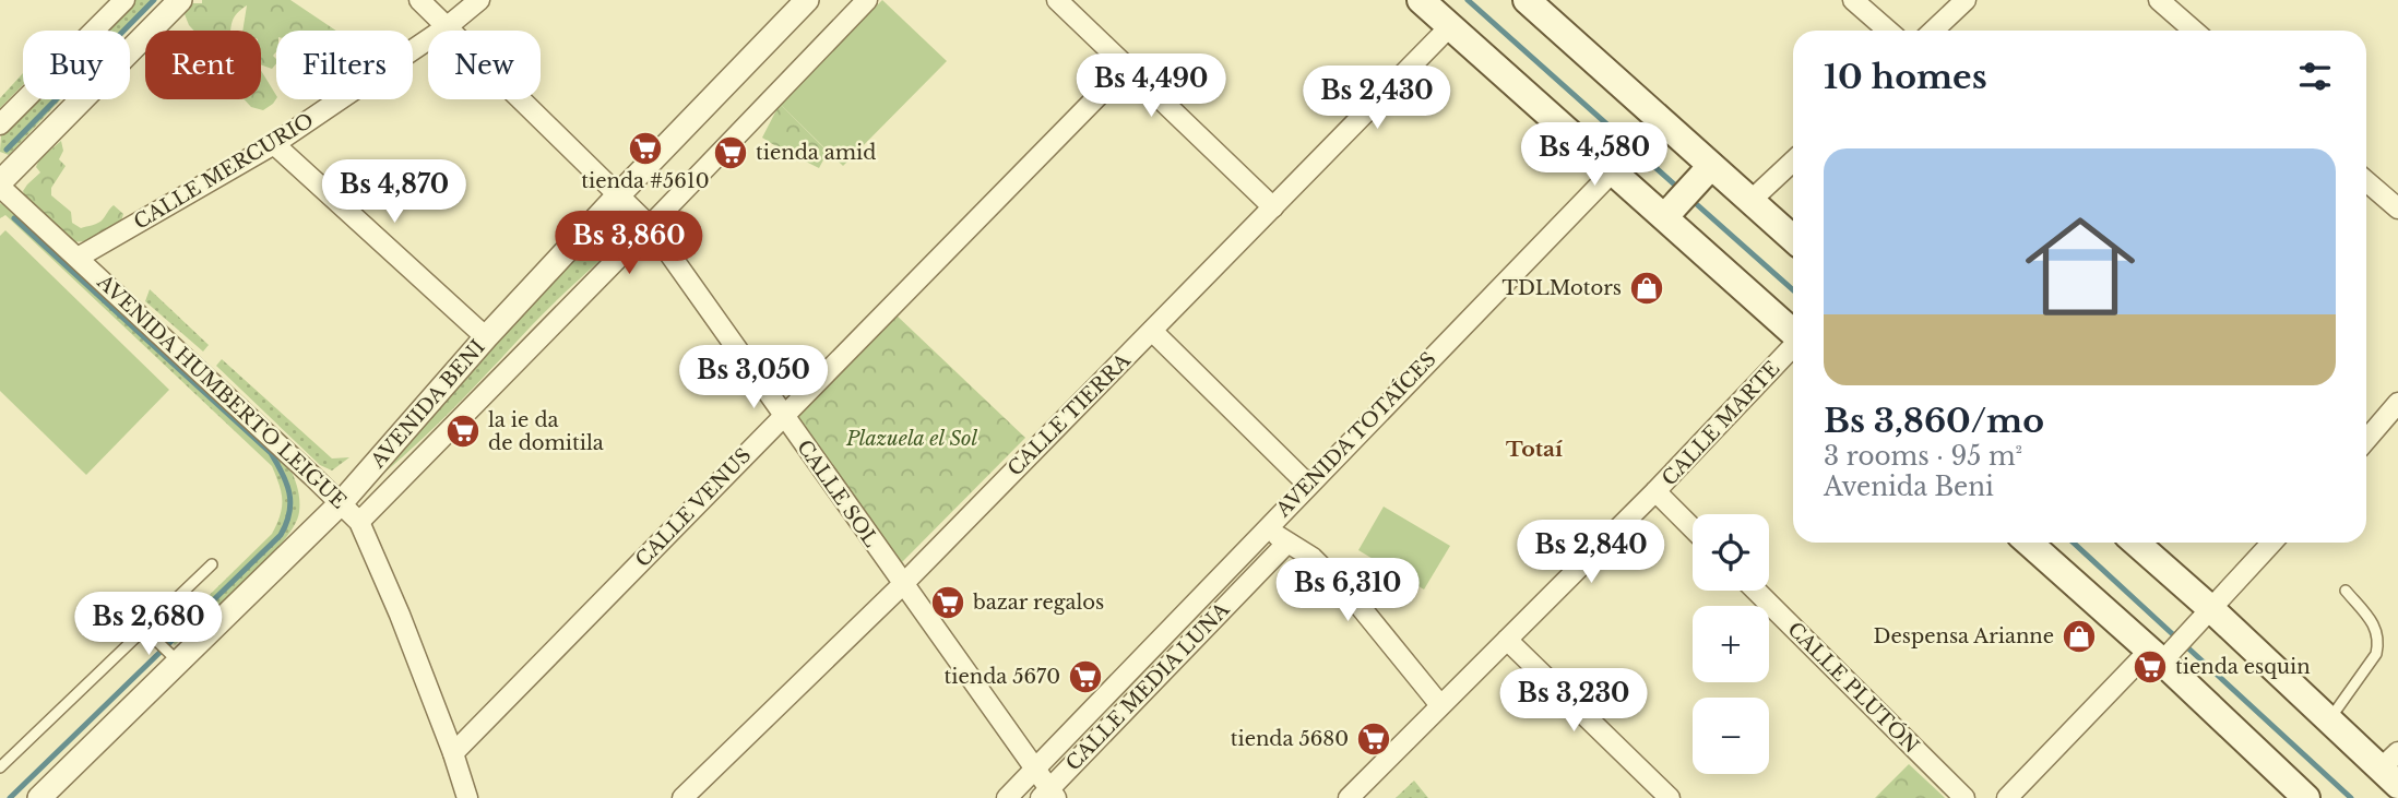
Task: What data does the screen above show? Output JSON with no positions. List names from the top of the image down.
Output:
{
  "streets": {
    "street": [
      "CALLE MERCURIO",
      "AVENIDA HUMBERTO LEIGUE",
      "AVENIDA BENI",
      "CALLE TIERRA",
      "CALLE MARTE",
      "AVENIDA TOTAÍCES",
      "CALLE SOL",
      "CALLE VENUS",
      "CALLE MEDIA LUNA",
      "CALLE PLUTÓN"
    ]
  },
  "crossings": [
    ["CALLE MERCURIO", "AVENIDA HUMBERTO LEIGUE"],
    ["CALLE MERCURIO", "CALLE SOL"],
    ["AVENIDA HUMBERTO LEIGUE", "AVENIDA BENI"],
    ["AVENIDA HUMBERTO LEIGUE", "CALLE VENUS"],
    ["AVENIDA BENI", "CALLE SOL"],
    ["CALLE TIERRA", "CALLE SOL"],
    ["AVENIDA TOTAÍCES", "CALLE SOL"],
    ["CALLE SOL", "CALLE VENUS"],
    ["CALLE SOL", "CALLE MEDIA LUNA"]
  ],
  "districts": ["Totaí"],
  "parks": ["Plazuela el Sol"],
  "places": {
    "supermarket": [
      "tienda #5610",
      "tienda amid",
      "la ie da de domitila",
      "bazar regalos",
      "tienda esquin",
      "tienda 5670",
      "tienda 5680"
    ],
    "shop": ["TDLMotors", "Despensa Arianne"]
  },
  "page": {
    "chip": [
      "Buy",
      "Rent",
      "Filters",
      "New"
    ],
    "heading": "10 homes",
    "price": [
      "Bs 4,490",
      "Bs 2,430",
      "Bs 4,580",
      "Bs 4,870",
      "Bs 3,860",
      "Bs 3,050",
      "Bs 2,840",
      "Bs 6,310",
      "Bs 2,680",
      "Bs 3,230"
    ],
    "list": [
      {
        "name": "Bs 3,860/mo",
        "note": "3 rooms · 95 m² · Avenida Beni"
      }
    ],
    "map_buttons": ["+", "−"]
  }
}
